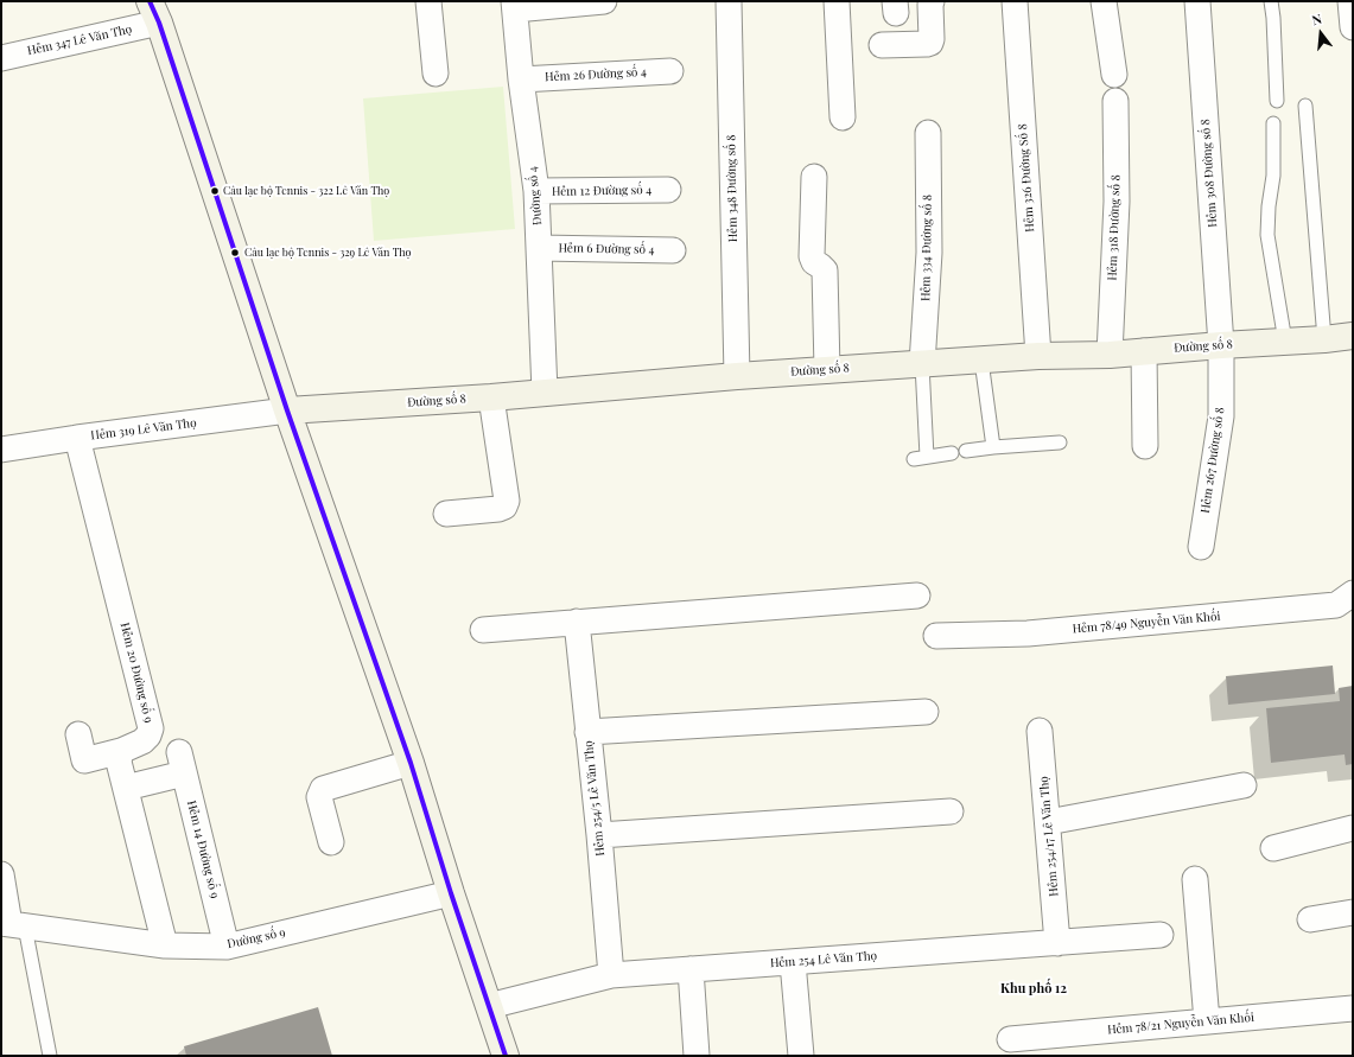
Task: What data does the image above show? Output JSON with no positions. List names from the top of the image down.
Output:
{
  "streets": {
    "street": [
      "Hẻm 347 Lê Văn Thọ",
      "Hẻm 26 Đường số 4",
      "Hẻm 308 Đường số 8",
      "Hẻm 326 Đường Số 8",
      "Hẻm 348 Đường số 8",
      "Hẻm 12 Đường số 4",
      "Đường số 4",
      "Hẻm 318 Đường số 8",
      "Hẻm 334 Đường số 8",
      "Hẻm 6 Đường số 4",
      "Đường số 8",
      "Hẻm 319 Lê Văn Thọ",
      "Hẻm 267 Đường số 8",
      "Hẻm 78/49 Nguyễn Văn Khối",
      "Hẻm 20 Đường số 9",
      "Hẻm 254/5 Lê Văn Thọ",
      "Hẻm 254/17 Lê Văn Thọ",
      "Hẻm 14 Đường số 9",
      "Đường số 9",
      "Hẻm 254 Lê Văn Thọ",
      "Hẻm 78/21 Nguyễn Văn Khối"
    ]
  },
  "crossings": [
    ["Hẻm 26 Đường số 4", "Đường số 4"],
    ["Hẻm 308 Đường số 8", "Đường số 8"],
    ["Hẻm 308 Đường số 8", "Hẻm 267 Đường số 8"],
    ["Hẻm 326 Đường Số 8", "Đường số 8"],
    ["Hẻm 348 Đường số 8", "Đường số 8"],
    ["Hẻm 12 Đường số 4", "Đường số 4"],
    ["Đường số 4", "Hẻm 6 Đường số 4"],
    ["Đường số 4", "Đường số 8"],
    ["Hẻm 318 Đường số 8", "Đường số 8"],
    ["Hẻm 334 Đường số 8", "Đường số 8"],
    ["Đường số 8", "Hẻm 319 Lê Văn Thọ"],
    ["Đường số 8", "Hẻm 267 Đường số 8"],
    ["Hẻm 319 Lê Văn Thọ", "Hẻm 20 Đường số 9"],
    ["Hẻm 254/5 Lê Văn Thọ", "Hẻm 254 Lê Văn Thọ"],
    ["Hẻm 254/17 Lê Văn Thọ", "Hẻm 254 Lê Văn Thọ"],
    ["Hẻm 14 Đường số 9", "Đường số 9"]
  ],
  "districts": ["Khu phố 12"],
  "places": ["Câu lạc bộ Tennis - 322 Lê Văn Thọ", "Câu lạc bộ Tennis - 329 Lê Văn Thọ"],
  "north": "top"
}
